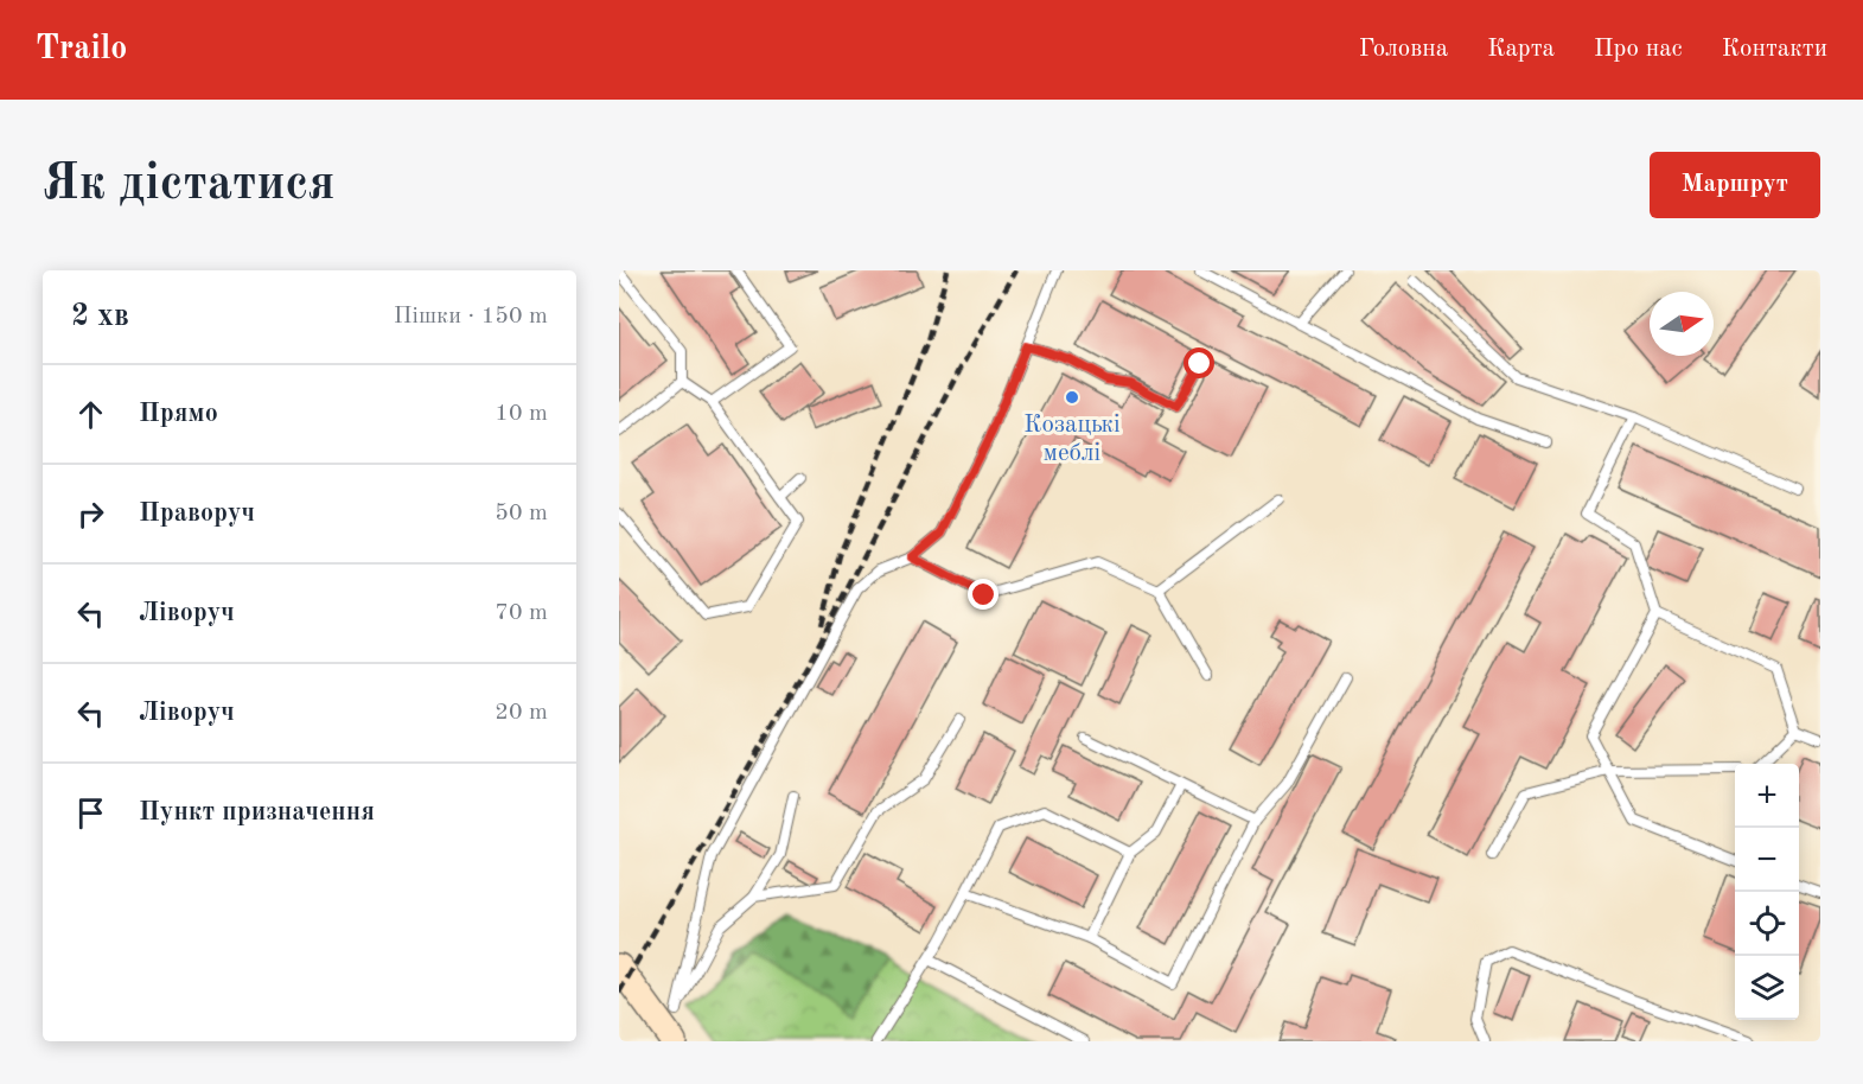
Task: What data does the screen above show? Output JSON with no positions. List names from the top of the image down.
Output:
{
  "places": ["Козацькі меблі"],
  "north": "right",
  "page": {
    "header": "Trailo",
    "nav": [
      "Головна",
      "Карта",
      "Про нас",
      "Контакти"
    ],
    "buttons": "Маршрут",
    "title": "Як дістатися",
    "heading": ["2 хв", "Пішки · 150 m"],
    "list": [
      ["Прямо", "10 m"],
      ["Праворуч", "50 m"],
      ["Ліворуч", "70 m"],
      ["Ліворуч", "20 m"],
      "Пункт призначення"
    ],
    "map_buttons": ["+", "−"]
  }
}
